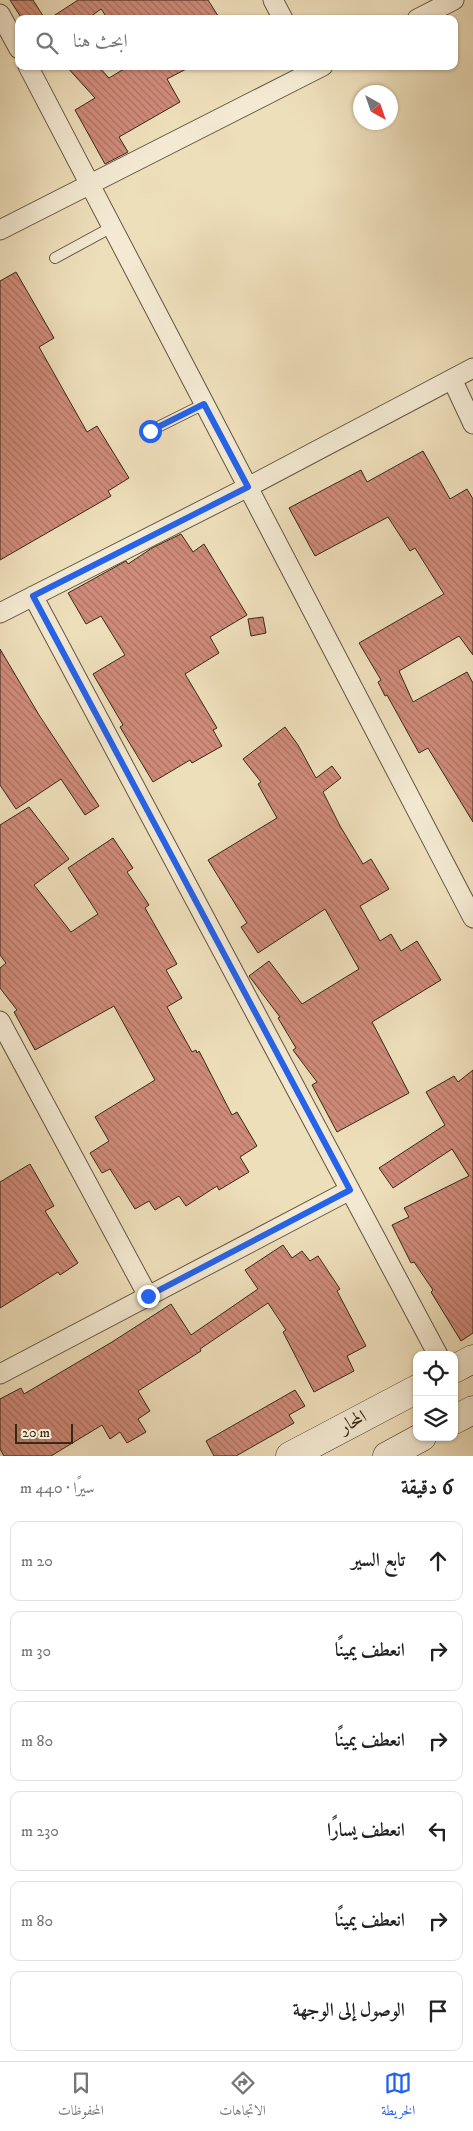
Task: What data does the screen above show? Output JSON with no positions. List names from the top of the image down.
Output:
{
  "streets": {
    "street": ["المحار"]
  },
  "scale_bar": "20 m",
  "north": "bottom right",
  "page": {
    "search": "ابحث هنا",
    "scale": "20 m",
    "heading": ["6 دقيقة", "سيرًا · 440 m"],
    "list": [
      ["تابع السير", "20 m"],
      ["انعطف يمينًا", "30 m"],
      ["انعطف يمينًا", "80 m"],
      ["انعطف يسارًا", "230 m"],
      ["انعطف يمينًا", "80 m"],
      "الوصول إلى الوجهة"
    ],
    "nav": ["الخريطة", "الاتجاهات", "المحفوظات"]
  }
}
